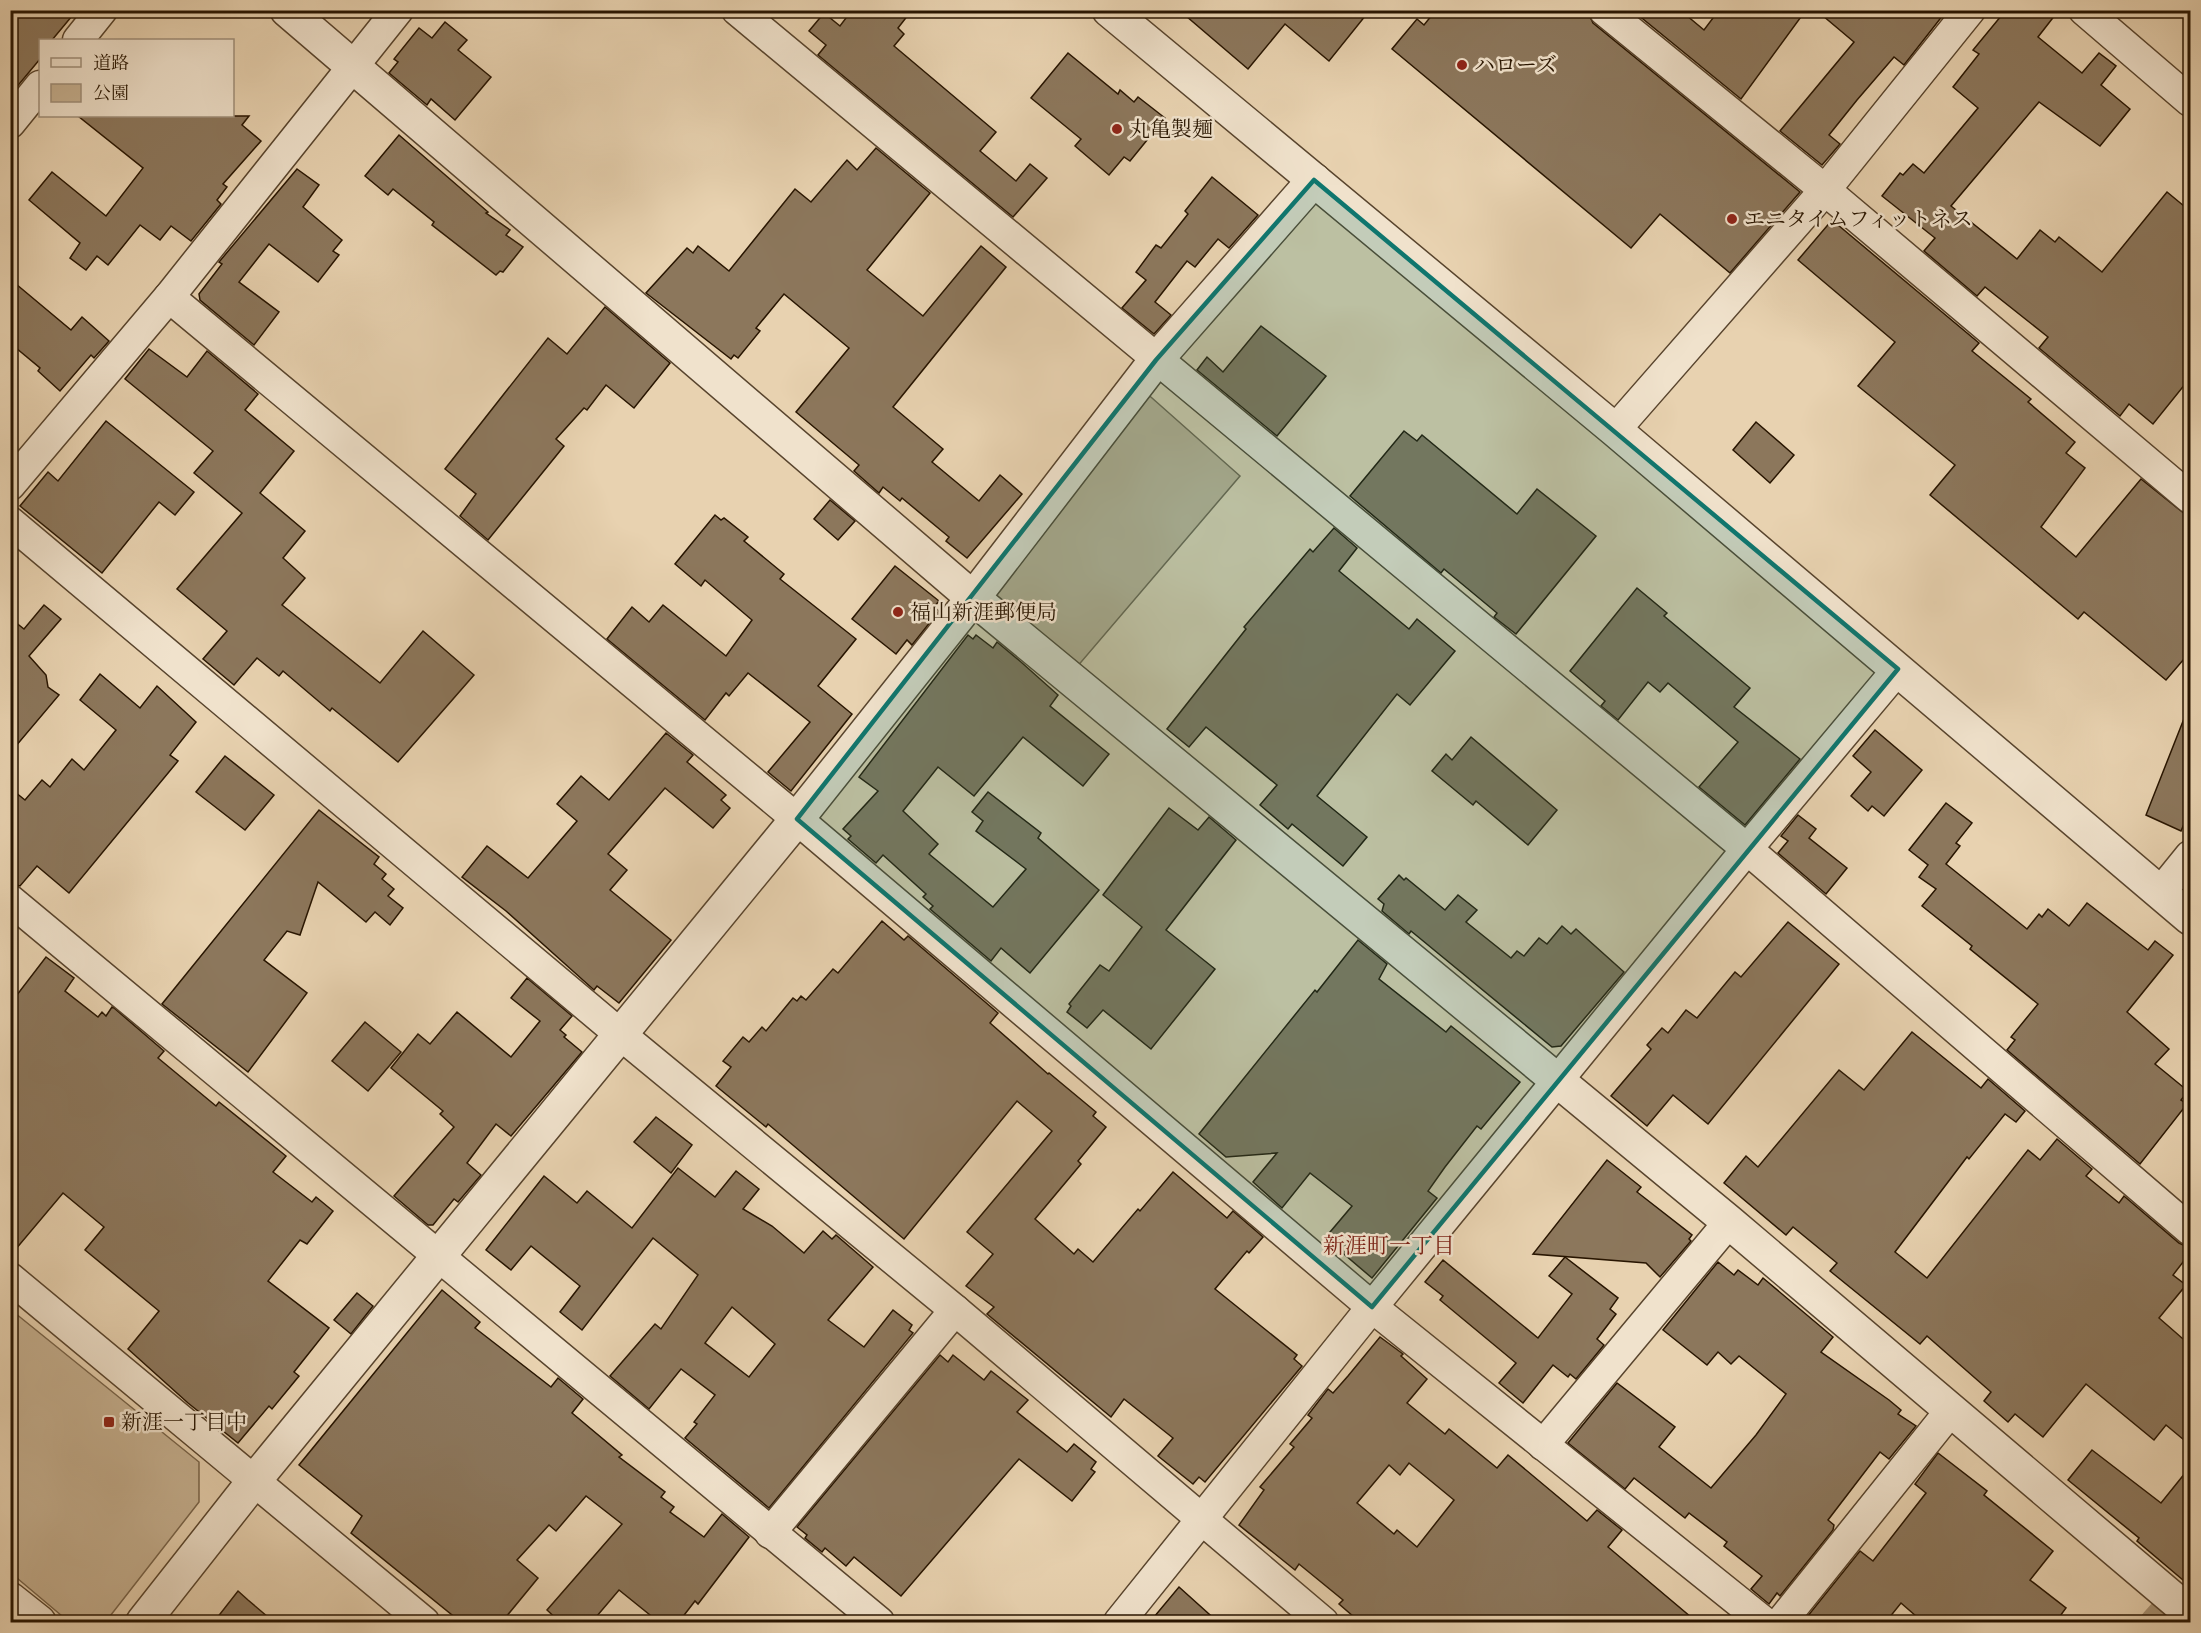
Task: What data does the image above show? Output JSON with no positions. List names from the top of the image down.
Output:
{
  "districts": ["新涯町一丁目"],
  "places": {
    "other": [
      "ハローズ",
      "丸亀製麺",
      "エニタイムフィットネス",
      "福山新涯郵便局"
    ],
    "transit": ["新涯一丁目中"]
  },
  "legend": ["道路", "公園"]
}
